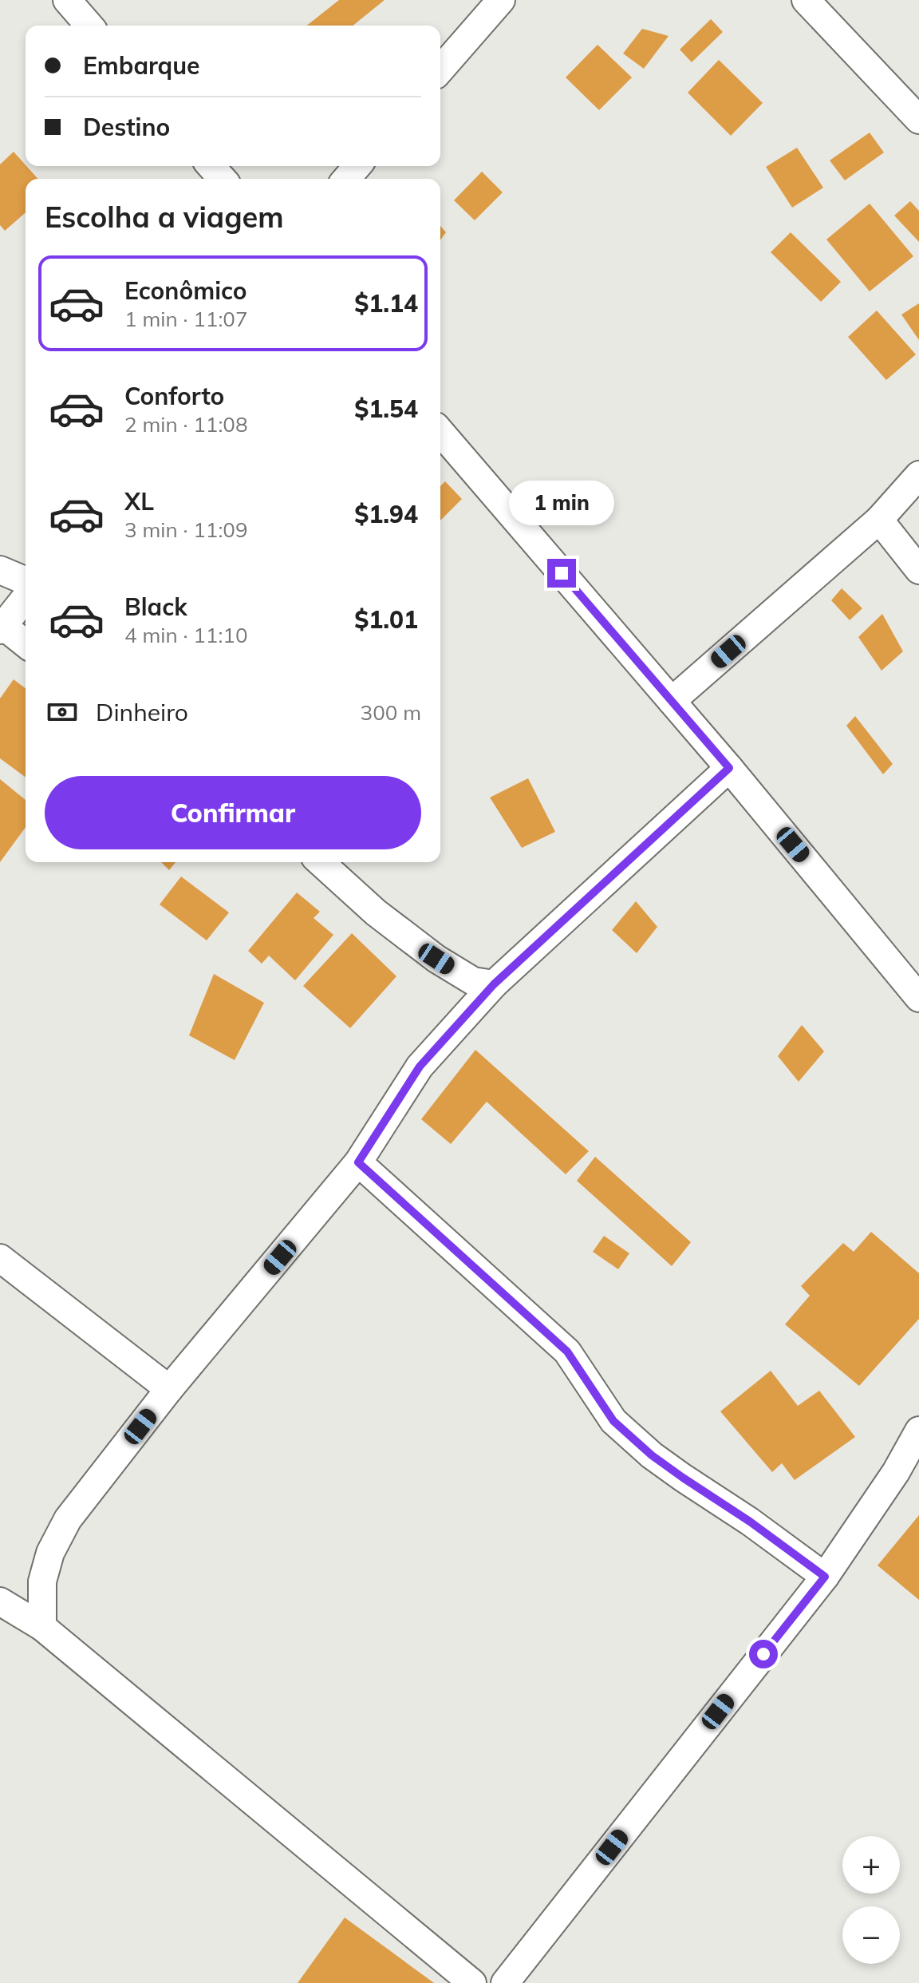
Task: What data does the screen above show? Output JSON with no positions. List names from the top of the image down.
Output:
{
  "page": {
    "banner": ["Embarque", "Destino"],
    "heading": "Escolha a viagem",
    "list": [
      {
        "name": "Econômico",
        "note": "1 min · 11:07",
        "value": "$1.14"
      },
      {
        "name": "Conforto",
        "note": "2 min · 11:08",
        "value": "$1.54"
      },
      {
        "name": "XL",
        "note": "3 min · 11:09",
        "value": "$1.94"
      },
      {
        "name": "Black",
        "note": "4 min · 11:10",
        "value": "$1.01"
      }
    ],
    "bubble": "1 min",
    "pay": ["Dinheiro", "300 m"],
    "buttons": "Confirmar",
    "map_buttons": ["+", "−"]
  }
}
